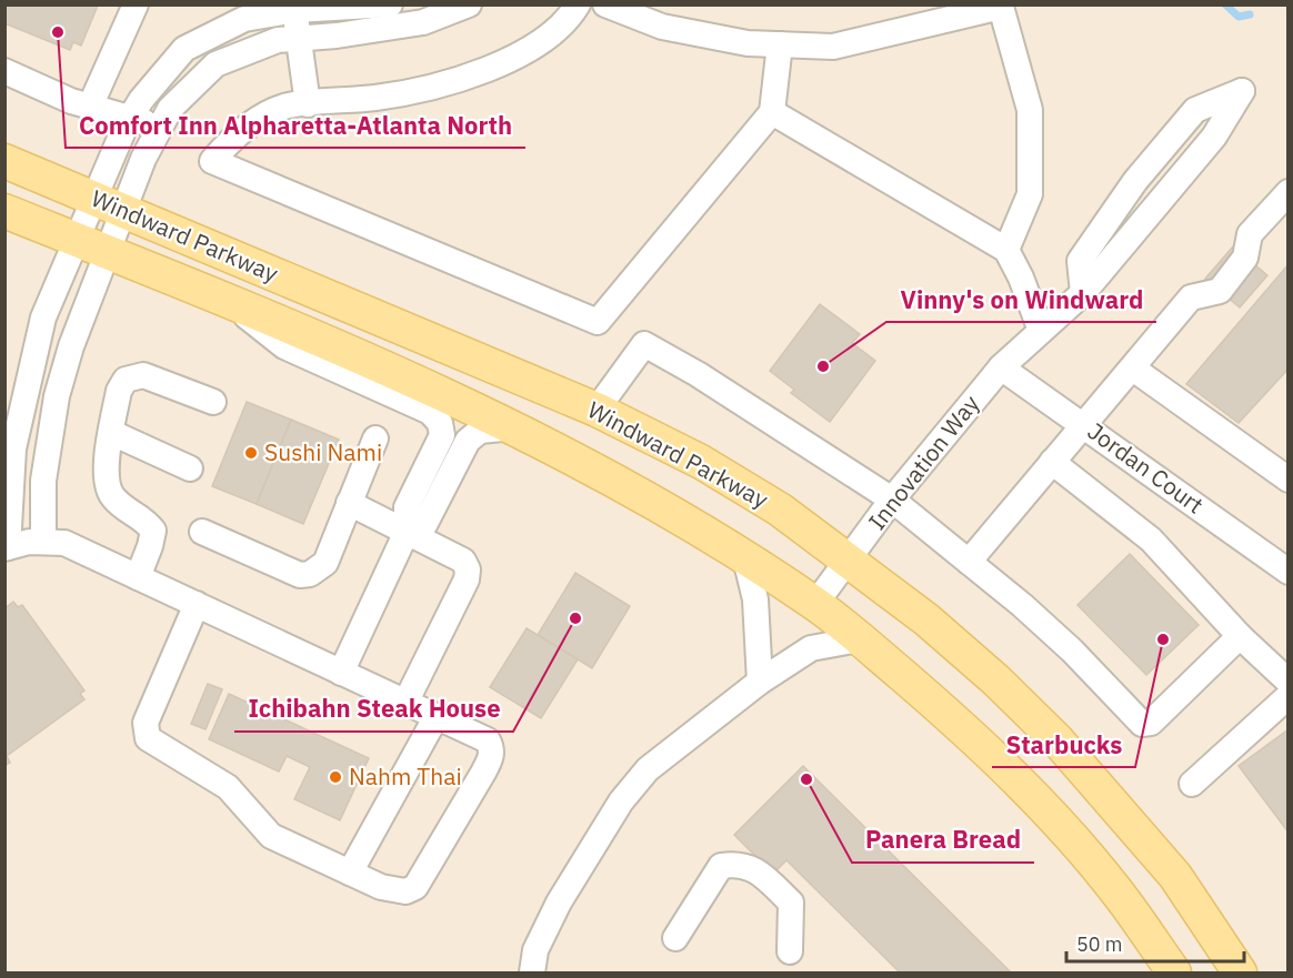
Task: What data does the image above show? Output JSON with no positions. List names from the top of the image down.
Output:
{
  "streets": {
    "main road": ["Windward Parkway"],
    "lane": ["Innovation Way", "Jordan Court"]
  },
  "crossings": [
    ["Windward Parkway", "Innovation Way"],
    ["Innovation Way", "Jordan Court"]
  ],
  "places": [
    "Comfort Inn Alpharetta-Atlanta North",
    "Vinny's on Windward",
    "Sushi Nami",
    "Ichibahn Steak House",
    "Starbucks",
    "Nahm Thai",
    "Panera Bread"
  ],
  "scale_bar": "50 m"
}
